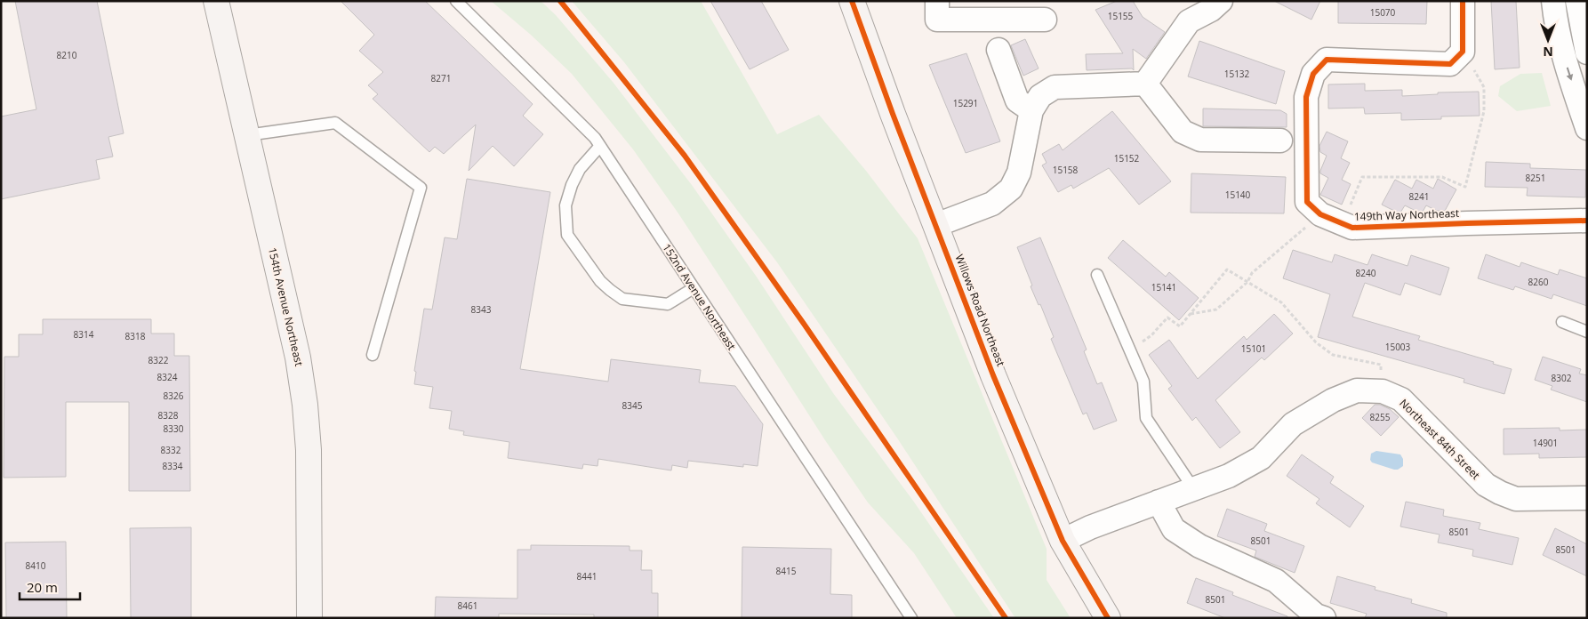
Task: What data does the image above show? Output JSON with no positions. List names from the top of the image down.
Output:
{
  "streets": {
    "street": [
      "149th Way Northeast",
      "154th Avenue Northeast",
      "Willows Road Northeast",
      "Northeast 84th Street"
    ],
    "lane": ["152nd Avenue Northeast"]
  },
  "crossings": [
    ["Willows Road Northeast", "Northeast 84th Street"]
  ],
  "house_numbers": [
    "15070",
    "15155",
    "8210",
    "15132",
    "8271",
    "15291",
    "15152",
    "15158",
    "8251",
    "15140",
    "8241",
    "8240",
    "8260",
    "15141",
    "8343",
    "8314",
    "8318",
    "15003",
    "15101",
    "8322",
    "8324",
    "8302",
    "8326",
    "8345",
    "8328",
    "8255",
    "8330",
    "14901",
    "8332",
    "8334",
    "8501",
    "8501",
    "8501",
    "8410",
    "8415",
    "8441",
    "8501",
    "8461"
  ],
  "scale_bar": "20 m",
  "north": "bottom"
}
